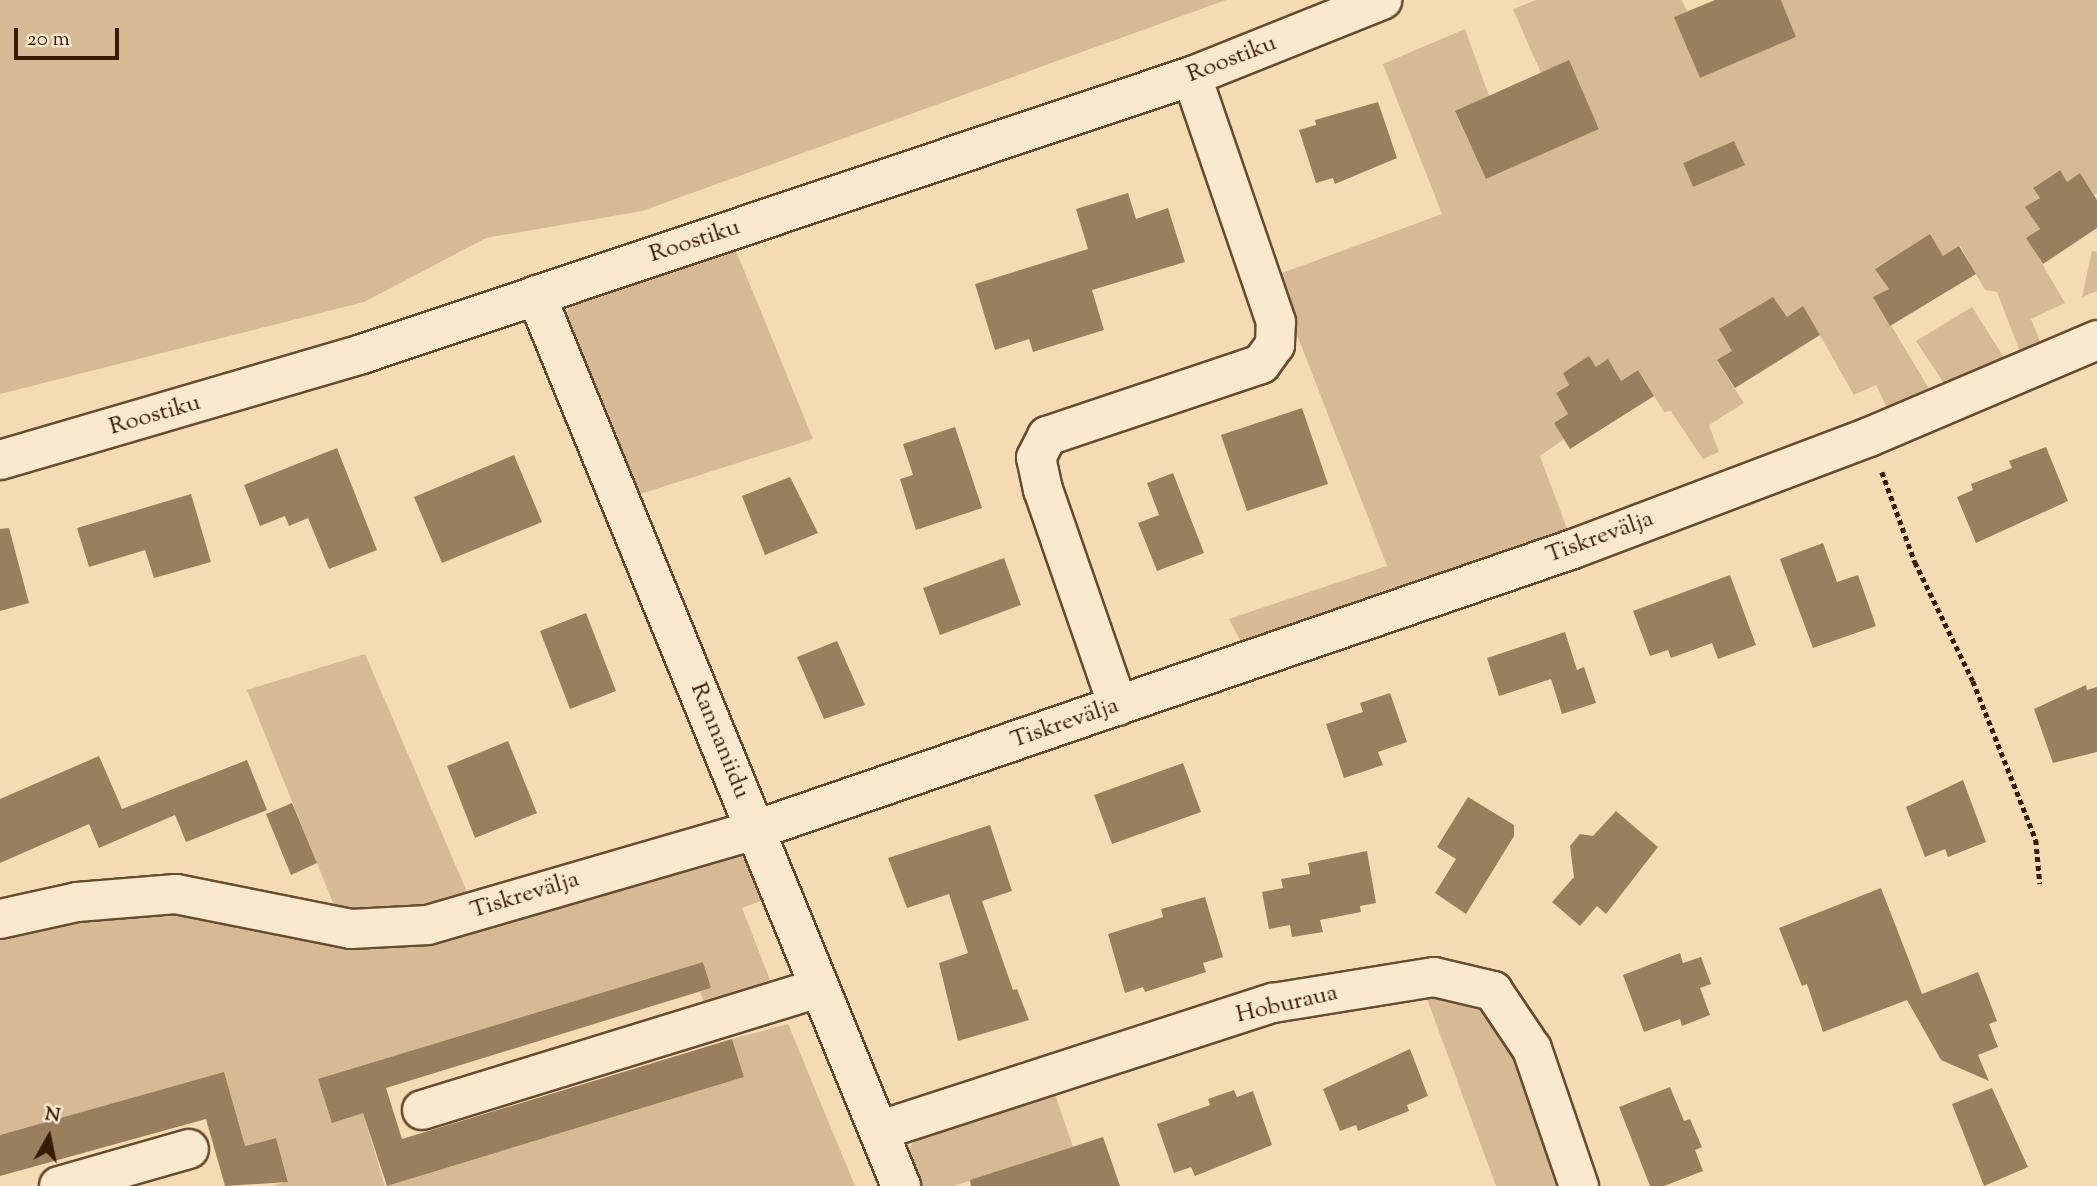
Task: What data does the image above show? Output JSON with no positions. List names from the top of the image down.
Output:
{
  "streets": {
    "street": [
      "Roostiku",
      "Tiskrevälja",
      "Rannaniidu",
      "Hoburaua"
    ]
  },
  "crossings": [
    ["Roostiku", "Rannaniidu"],
    ["Tiskrevälja", "Rannaniidu"],
    ["Rannaniidu", "Hoburaua"]
  ],
  "scale_bar": "20 m",
  "north": "top"
}
